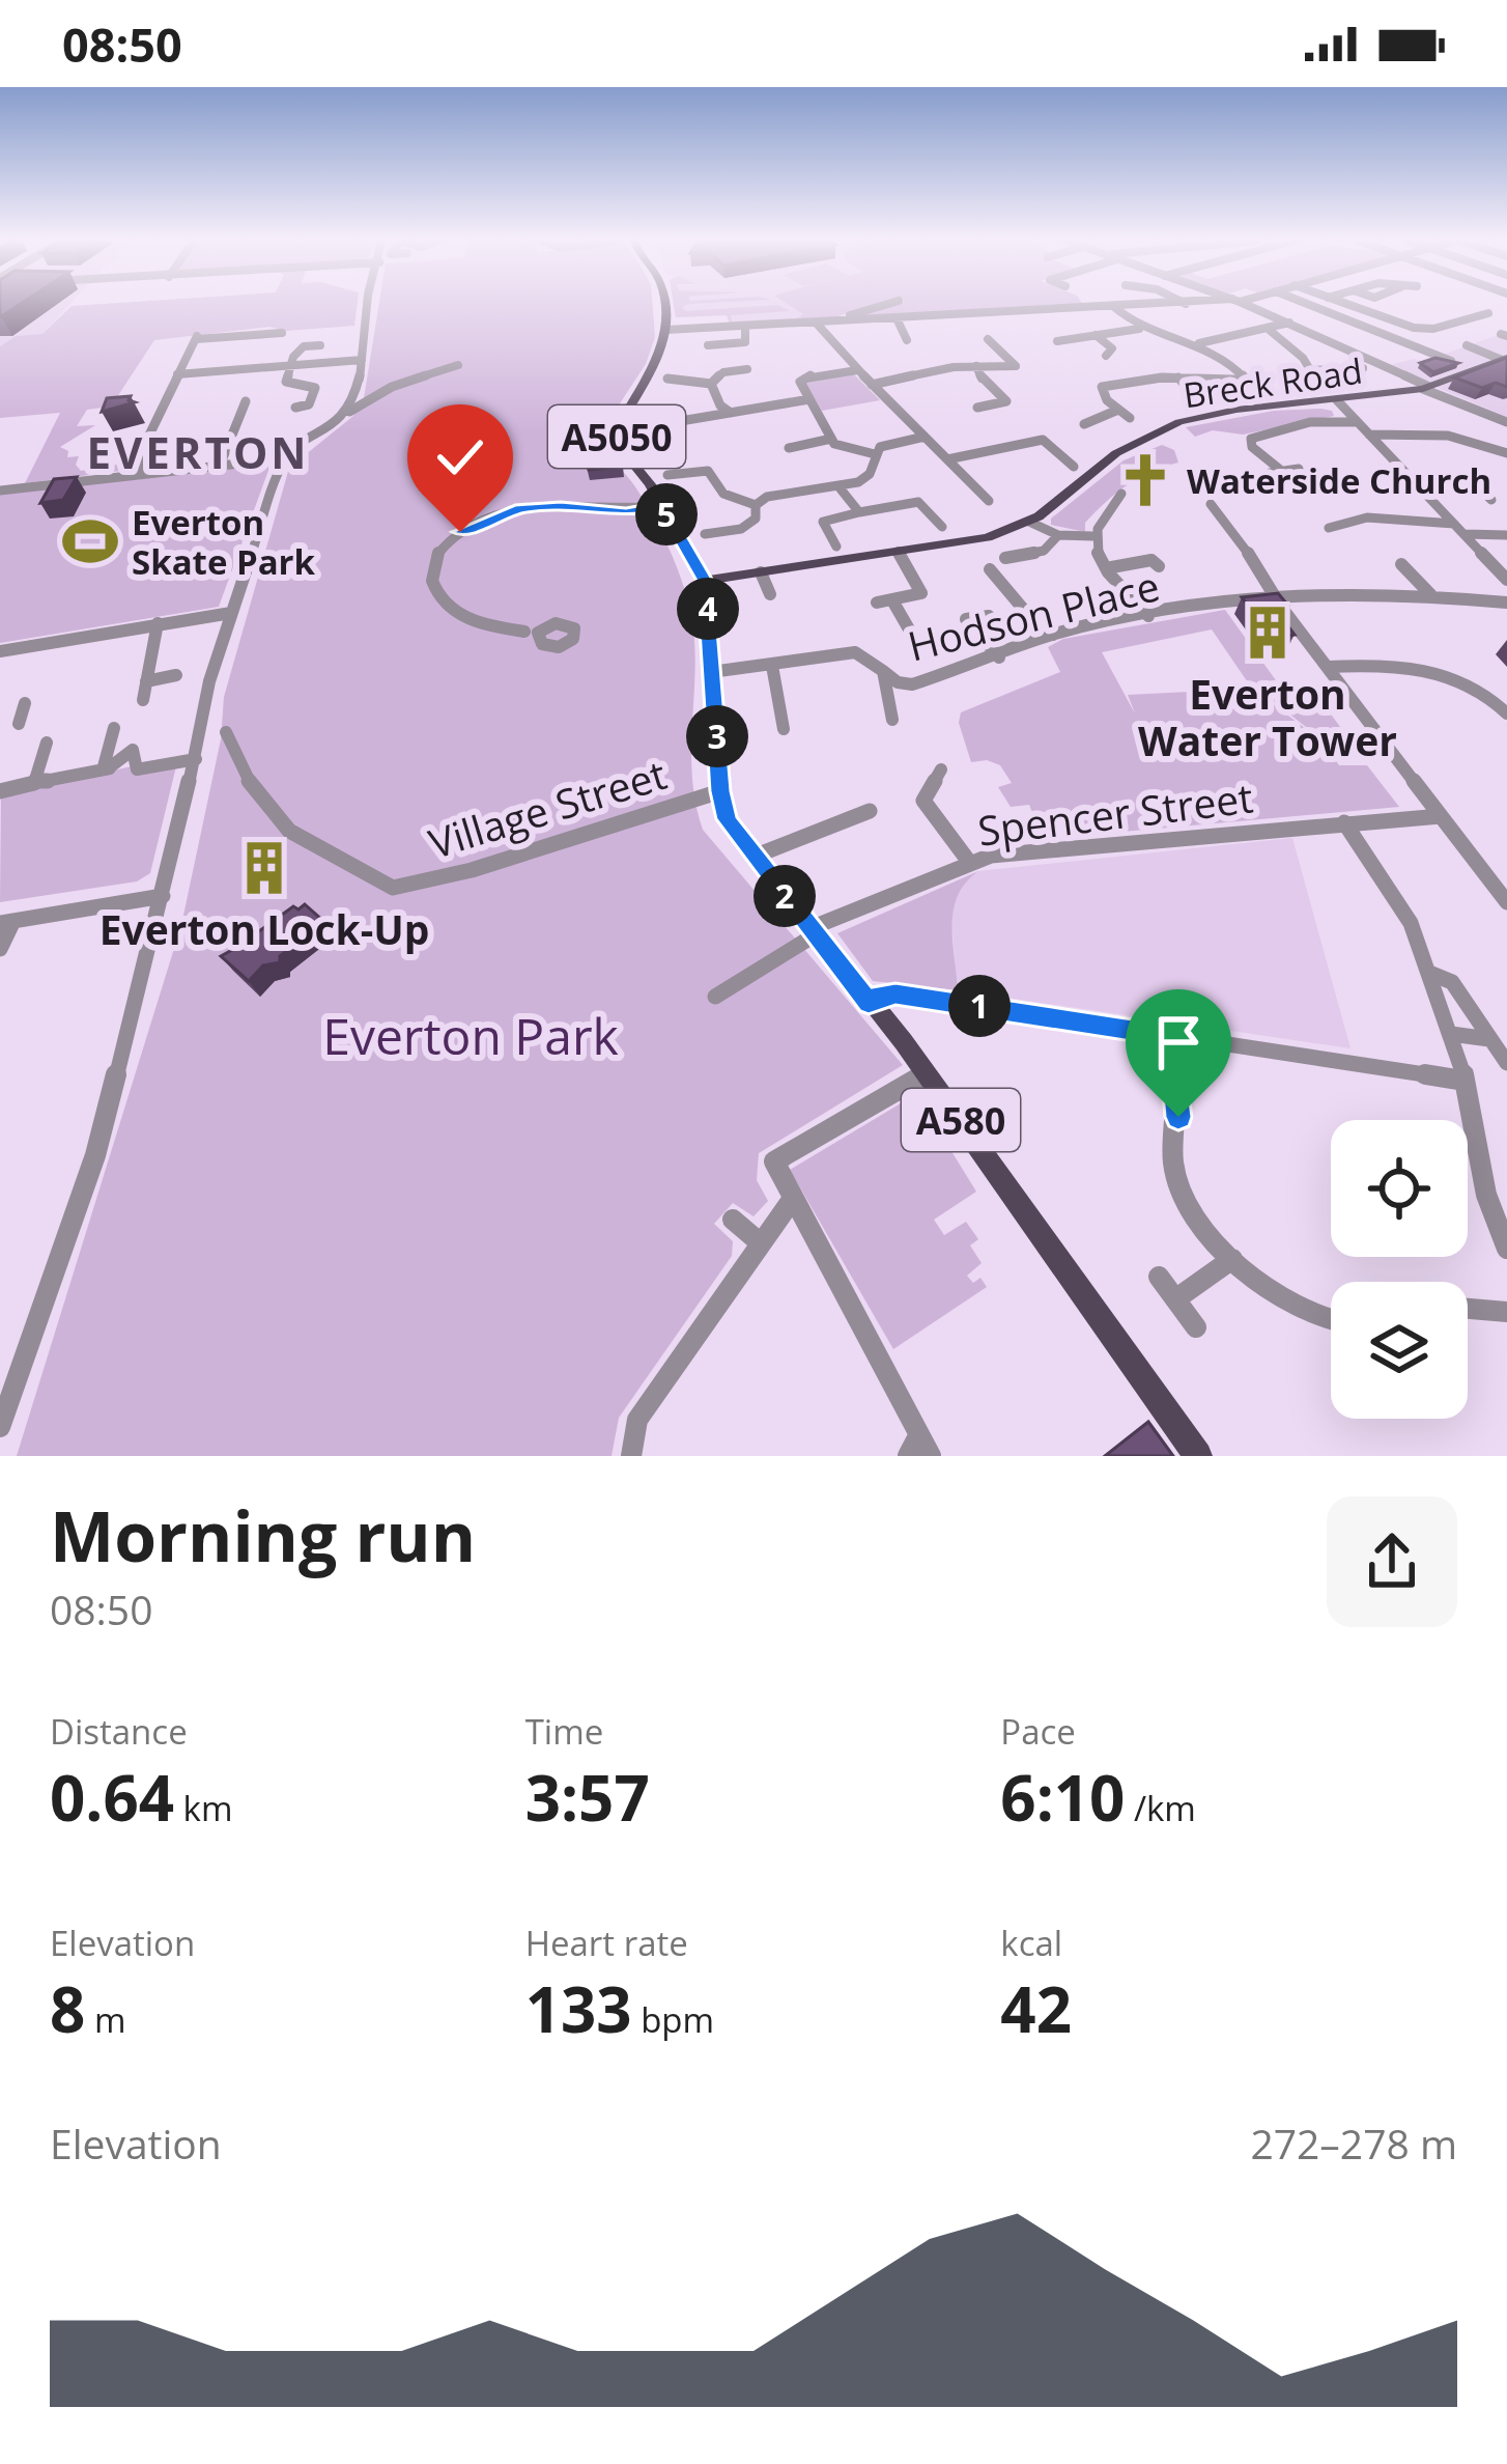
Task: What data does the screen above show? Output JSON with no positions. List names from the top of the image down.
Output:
{
  "streets": {
    "main road": ["Breck Road", "A5050", "A580"],
    "street": ["Hodson Place", "Village Street", "Spencer Street"]
  },
  "crossings": [
    ["Breck Road", "A5050"],
    ["Breck Road", "A580"],
    ["A5050", "A580"],
    ["Hodson Place", "A580"],
    ["Village Street", "A580"],
    ["Spencer Street", "A580"]
  ],
  "districts": ["EVERTON"],
  "parks": ["Everton Park"],
  "places": {
    "church": ["Waterside Church"],
    "sports": ["Everton Skate Park"],
    "building": ["Everton Water Tower", "Everton Lock-Up"]
  },
  "page": {
    "status": "08:50",
    "pins": [
      "5",
      "4",
      "3",
      "2",
      "1"
    ],
    "heading": ["Morning run", "08:50"],
    "stats": [
      ["Distance", "0.64 km"],
      ["Time", "3:57"],
      ["Pace", "6:10 /km"],
      ["Elevation", "8 m"],
      ["Heart rate", "133 bpm"],
      ["kcal", "42"]
    ],
    "chart": ["Elevation", "272–278 m"]
  }
}
